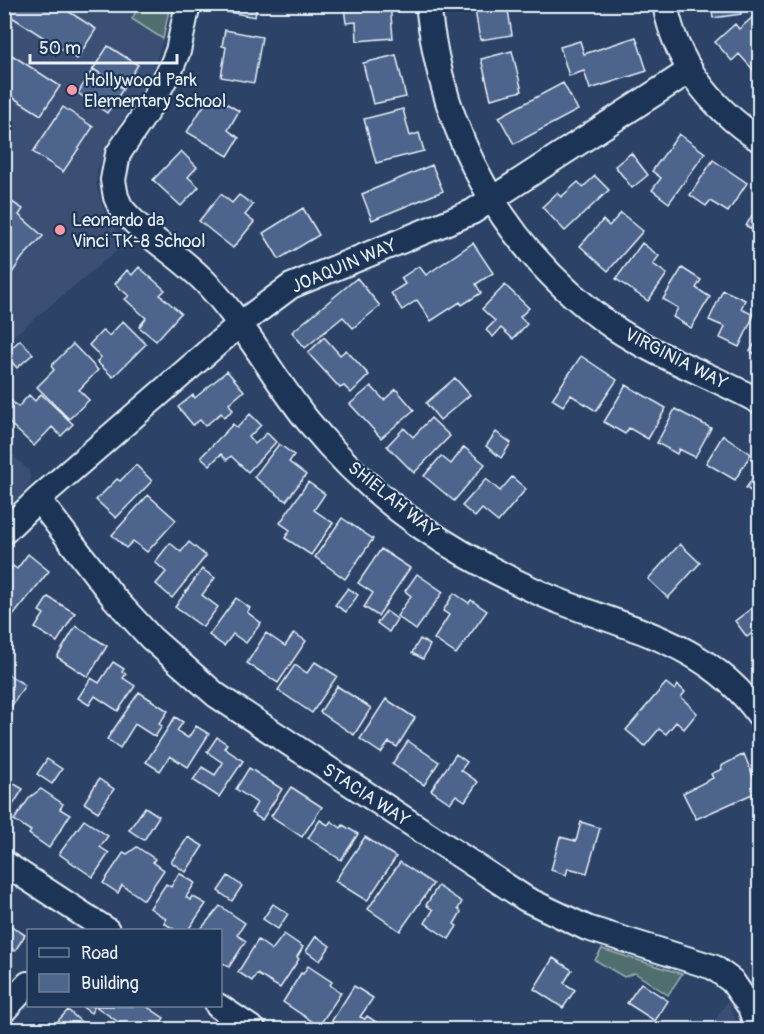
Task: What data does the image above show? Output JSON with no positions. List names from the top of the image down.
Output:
{
  "streets": {
    "street": [
      "JOAQUIN WAY",
      "VIRGINIA WAY",
      "SHIELAH WAY",
      "STACIA WAY"
    ]
  },
  "crossings": [
    ["JOAQUIN WAY", "VIRGINIA WAY"],
    ["JOAQUIN WAY", "SHIELAH WAY"],
    ["JOAQUIN WAY", "STACIA WAY"]
  ],
  "places": ["Hollywood Park Elementary School", "Leonardo da Vinci TK-8 School"],
  "legend": ["Road", "Building"],
  "scale_bar": "50 m"
}
